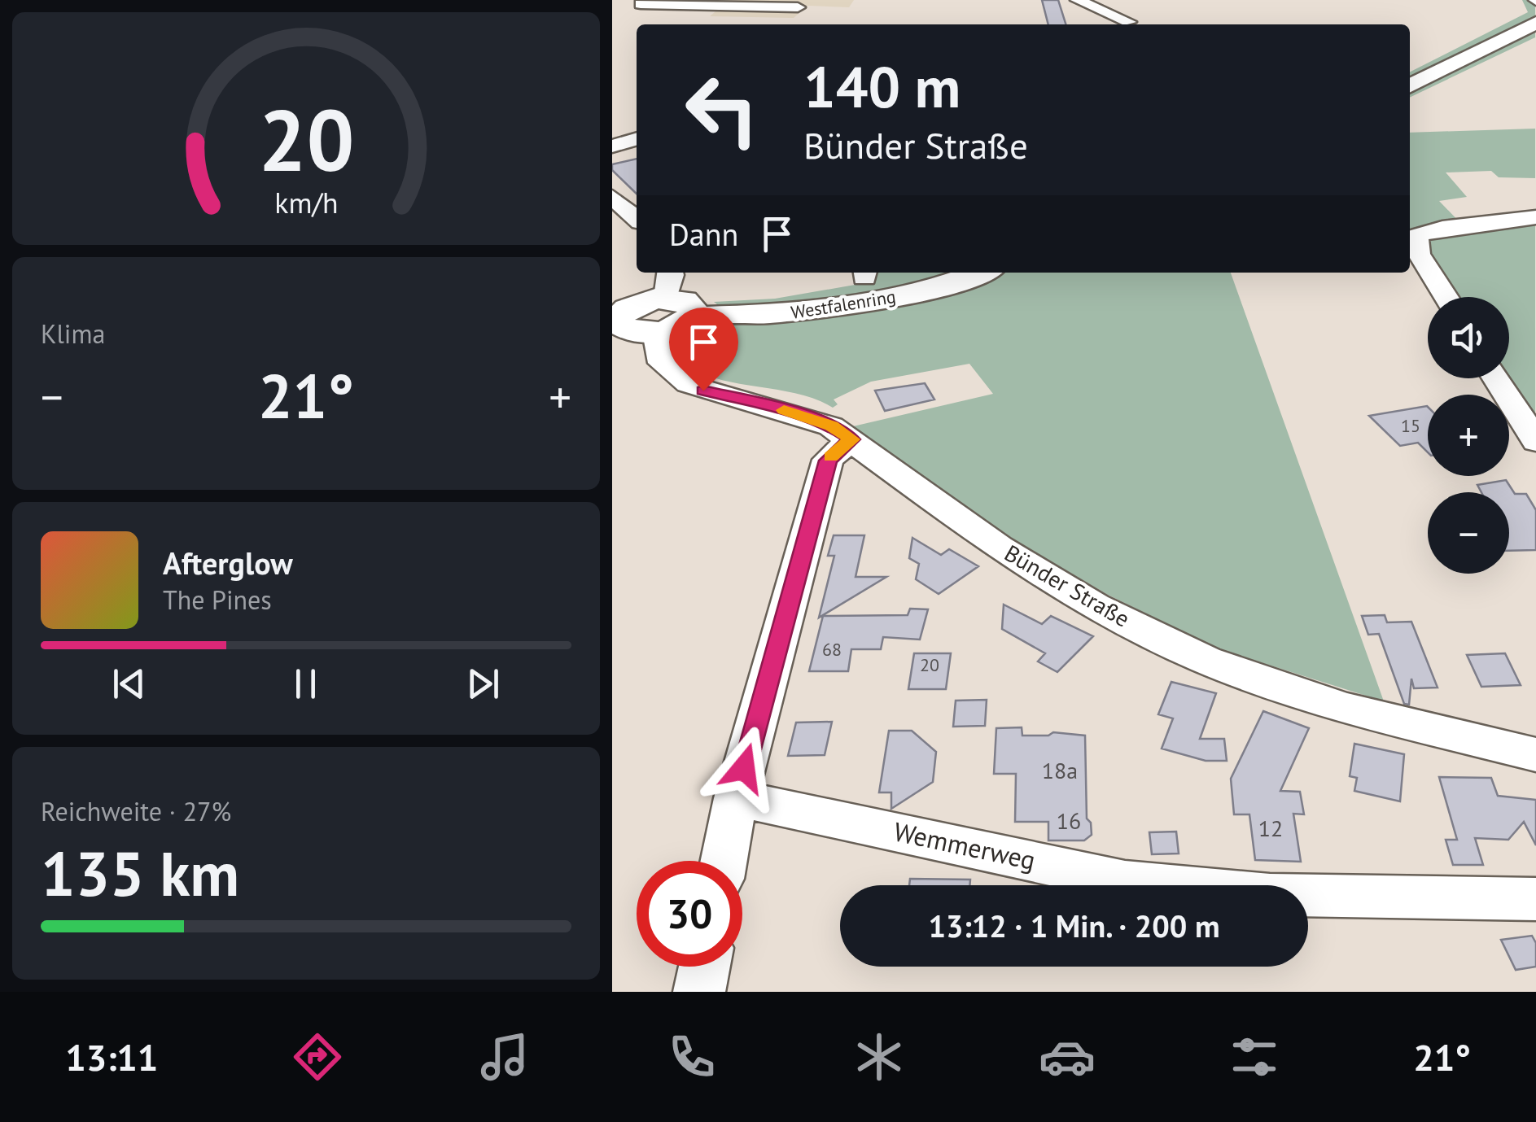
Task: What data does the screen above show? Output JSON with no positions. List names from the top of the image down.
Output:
{
  "streets": {
    "main road": ["Westfalenring"],
    "street": ["Bünder Straße", "Wemmerweg"]
  },
  "crossings": [
    ["Westfalenring", "Bünder Straße"]
  ],
  "house_numbers": [
    "15",
    "68",
    "20",
    "18a",
    "16",
    "12"
  ],
  "page": {
    "turn": ["140 m", "Bünder Straße"],
    "then": "Dann",
    "tile": [
      "Klima",
      ["Reichweite · 27%", "135 km"]
    ],
    "map_buttons": ["+", "−"],
    "heat": ["−", "21°", "+"],
    "song": ["Afterglow", "The Pines"],
    "limit": "30",
    "trip": "13:12 · 1 Min. · 200 m",
    "tabs": ["13:11", "21°"],
    "gauge": ["20", "km/h"]
  }
}
